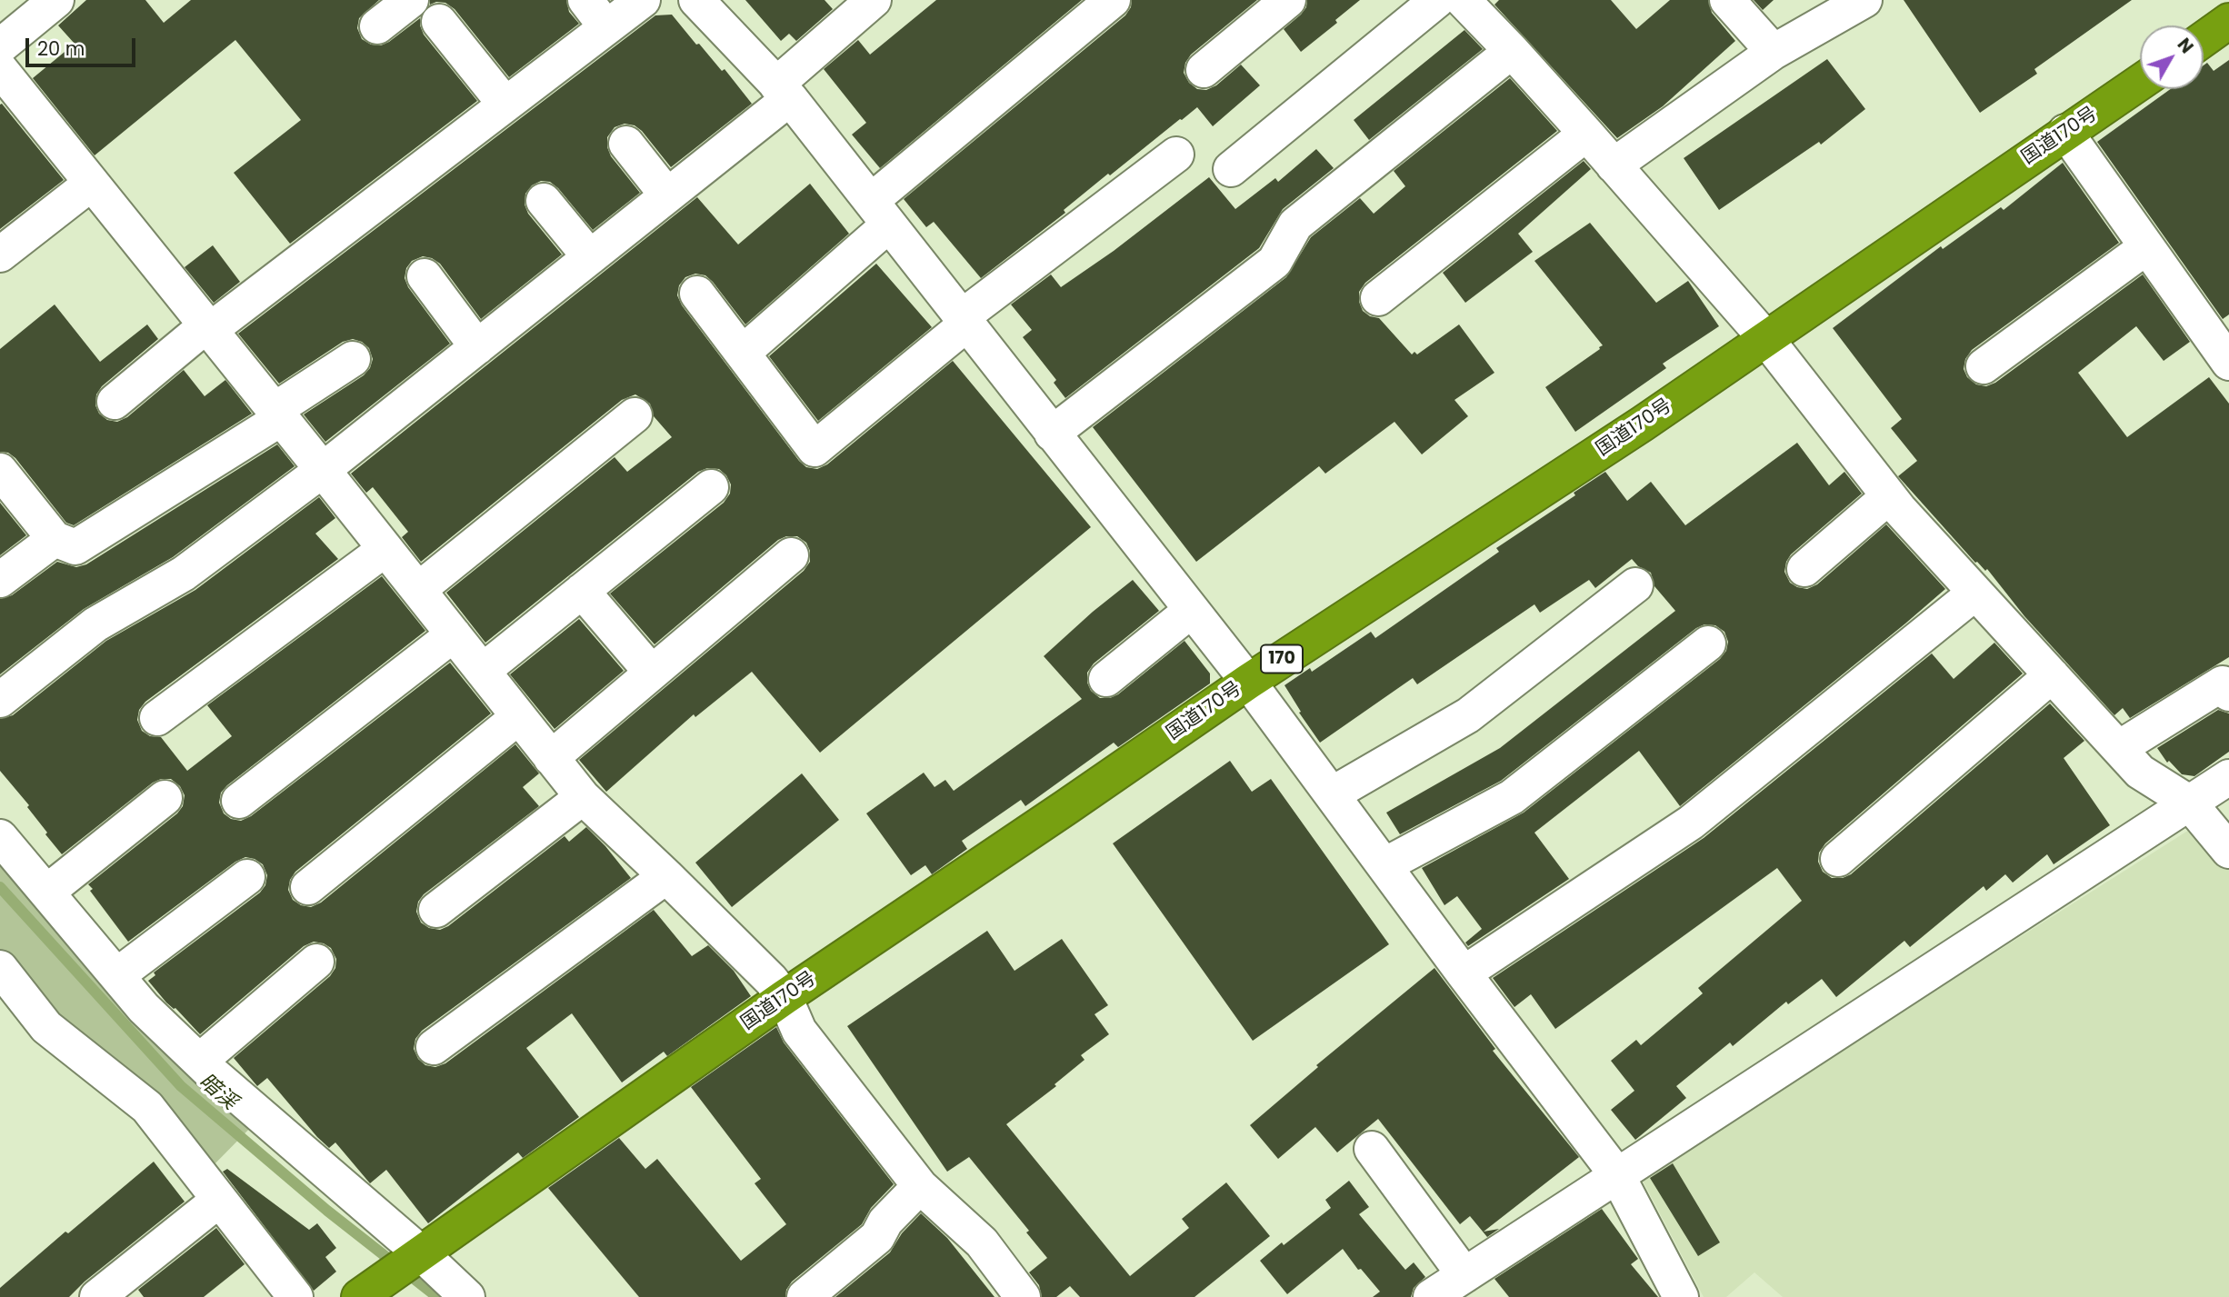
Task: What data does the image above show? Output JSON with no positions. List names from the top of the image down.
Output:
{
  "streets": {
    "highway": ["国道170号", "170"]
  },
  "water": ["暗渓"],
  "scale_bar": "20 m",
  "north": "top right"
}
